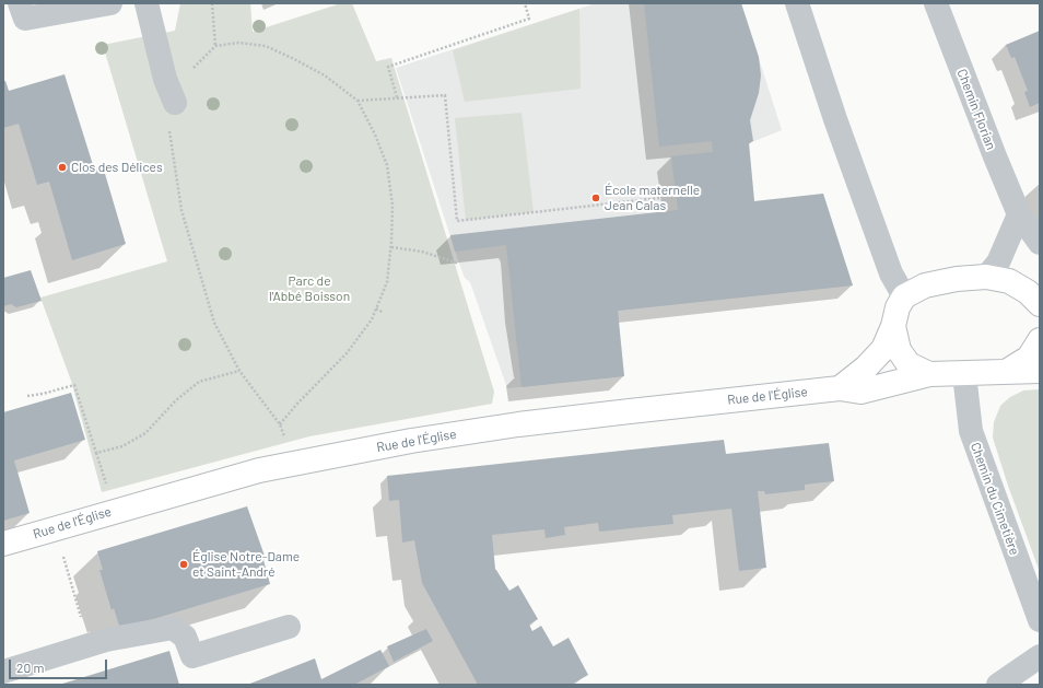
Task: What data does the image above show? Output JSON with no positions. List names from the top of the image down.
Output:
{
  "streets": {
    "main road": ["Rue de l'Église"],
    "street": ["Chemin Florian", "Chemin du Cimetière"]
  },
  "parks": ["Parc de l'Abbé Boisson"],
  "places": ["Clos des Délices", "École maternelle Jean Calas", "Église Notre-Dame et Saint-André"],
  "scale_bar": "20 m"
}
